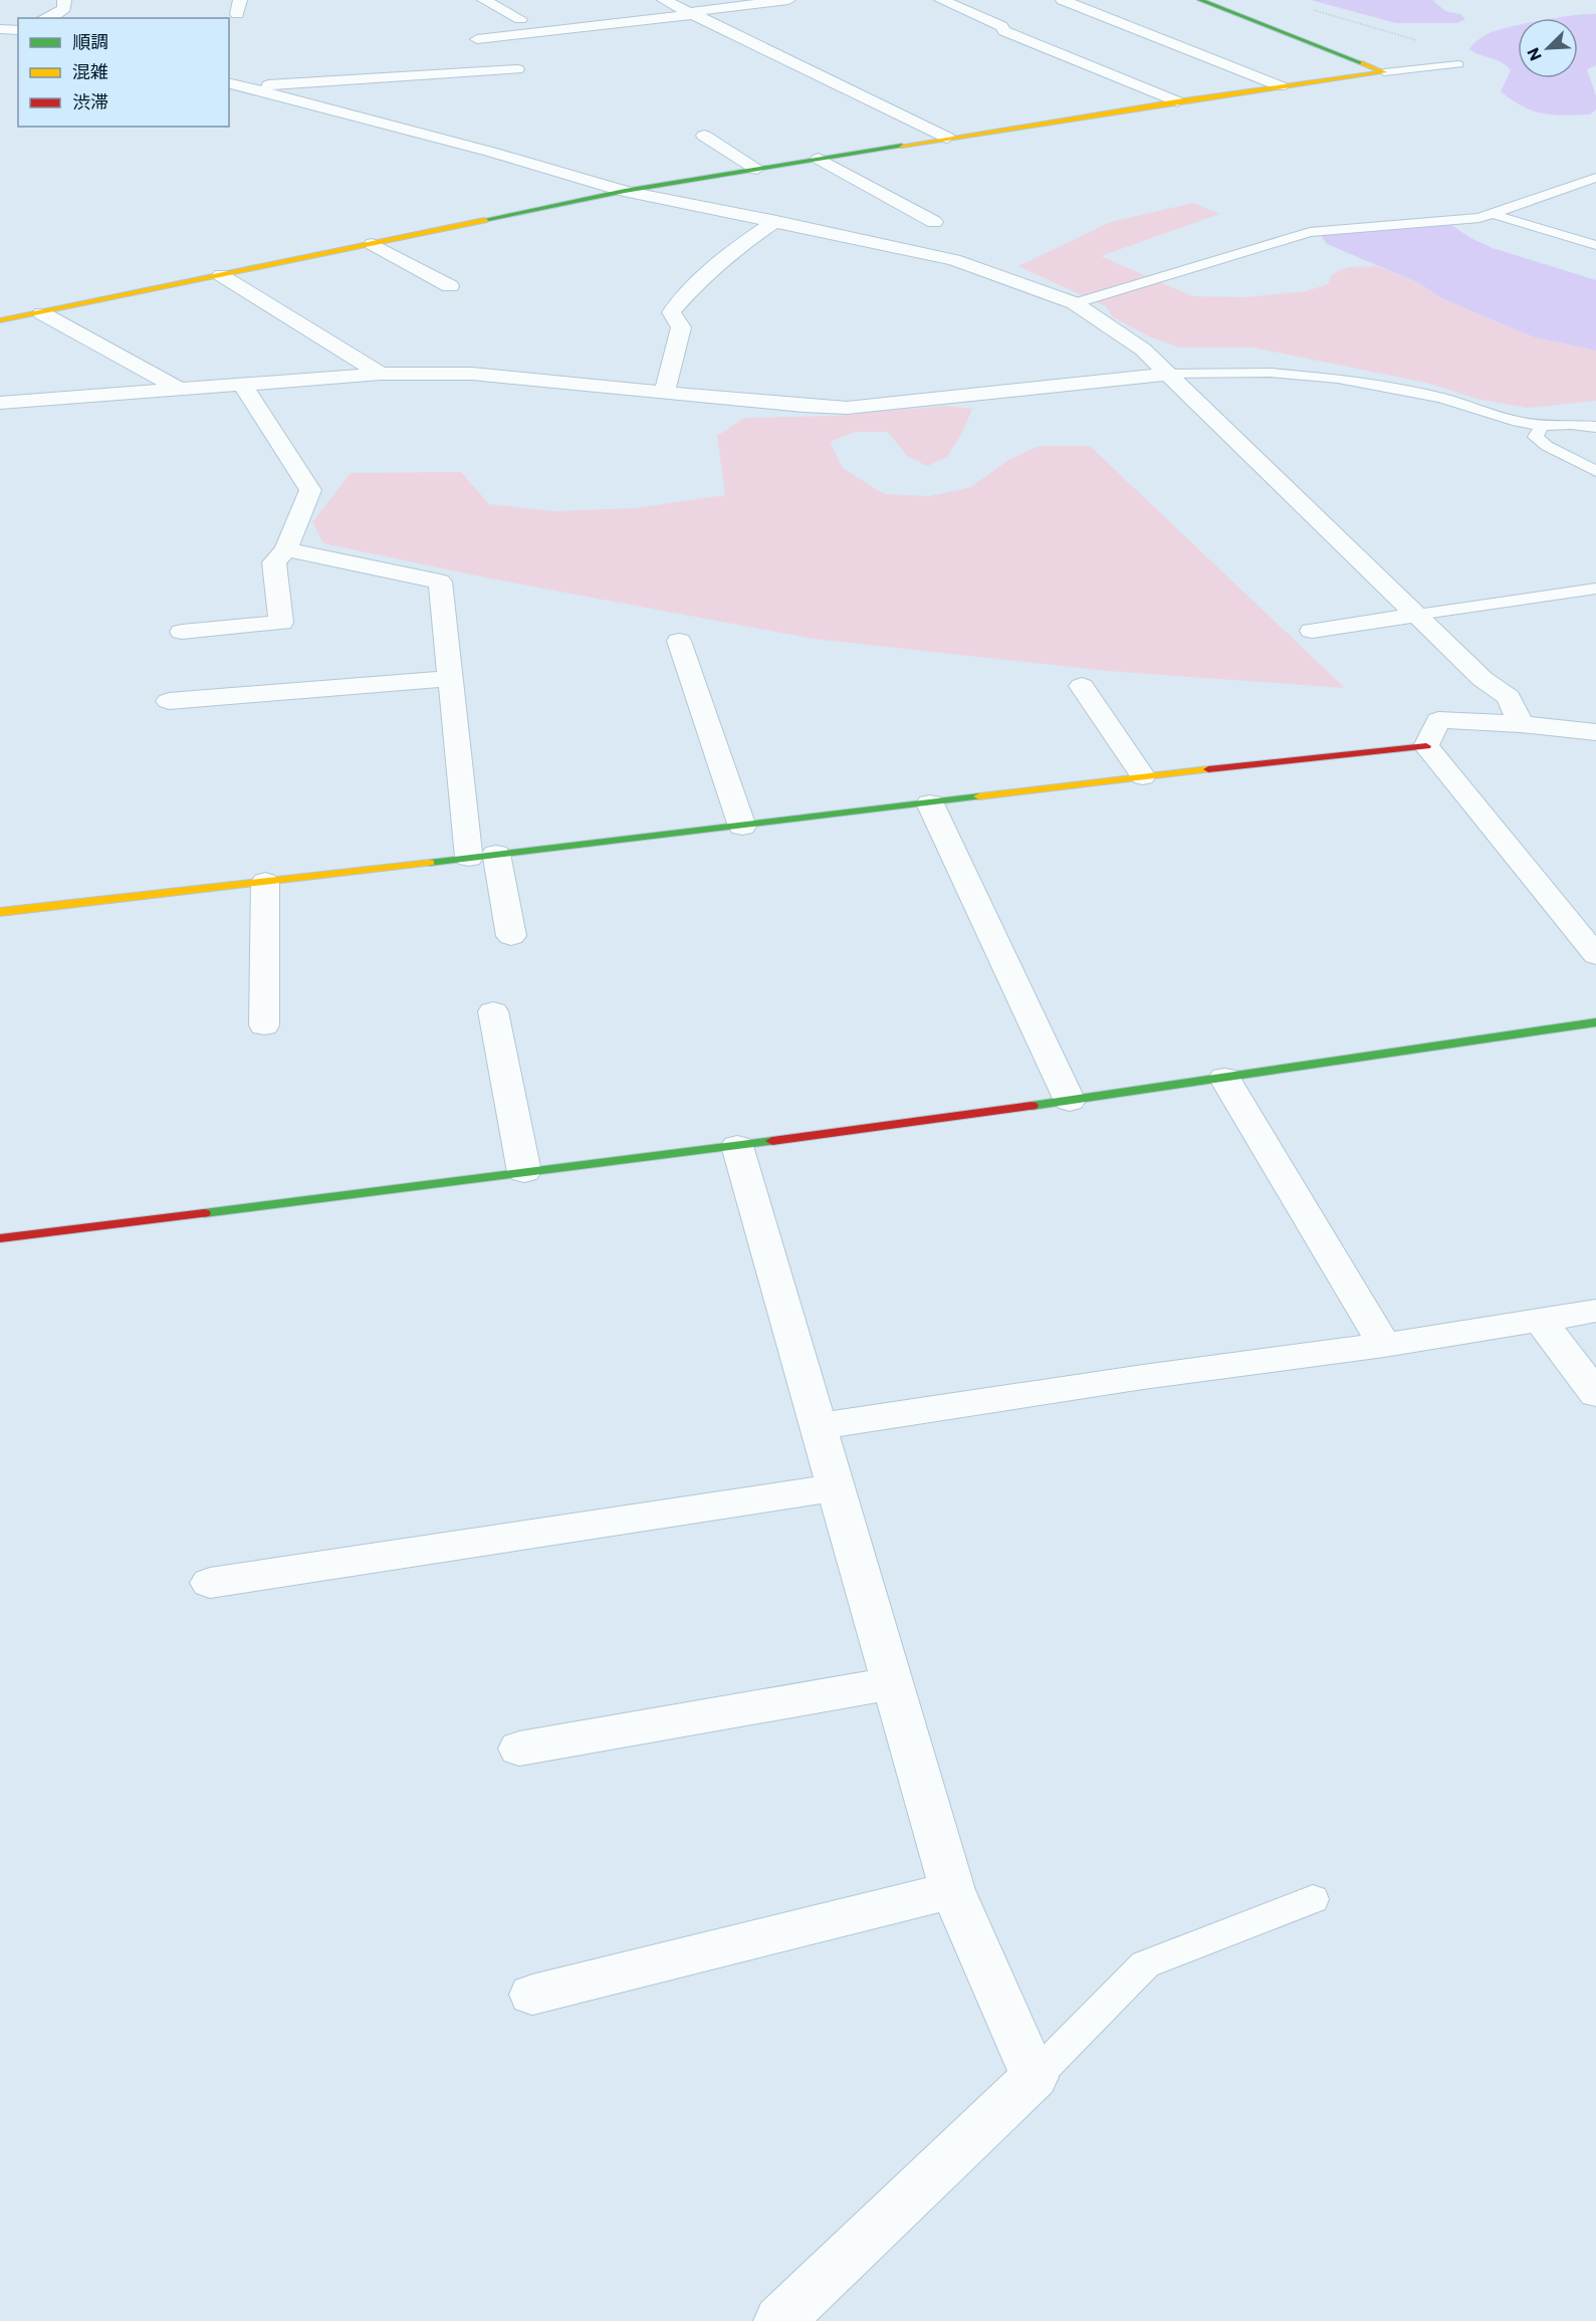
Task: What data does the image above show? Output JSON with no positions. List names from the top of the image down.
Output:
{
  "legend": ["順調", "混雑", "渋滞"],
  "north": "bottom left"
}
